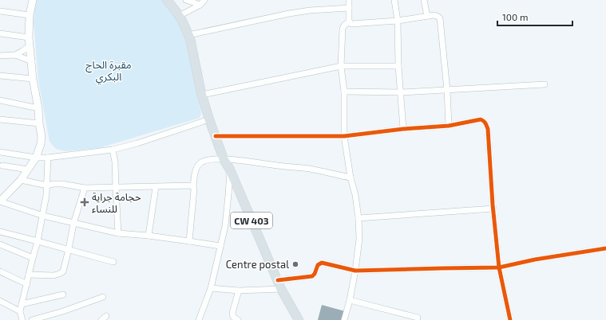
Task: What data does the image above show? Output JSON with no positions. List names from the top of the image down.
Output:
{
  "streets": {
    "main road": ["CW 403"]
  },
  "parks": ["مقبرة الحاج البكري"],
  "places": {
    "health": ["حجامة جراية للنساء"],
    "other": ["Centre postal"]
  },
  "scale_bar": "100 m"
}
